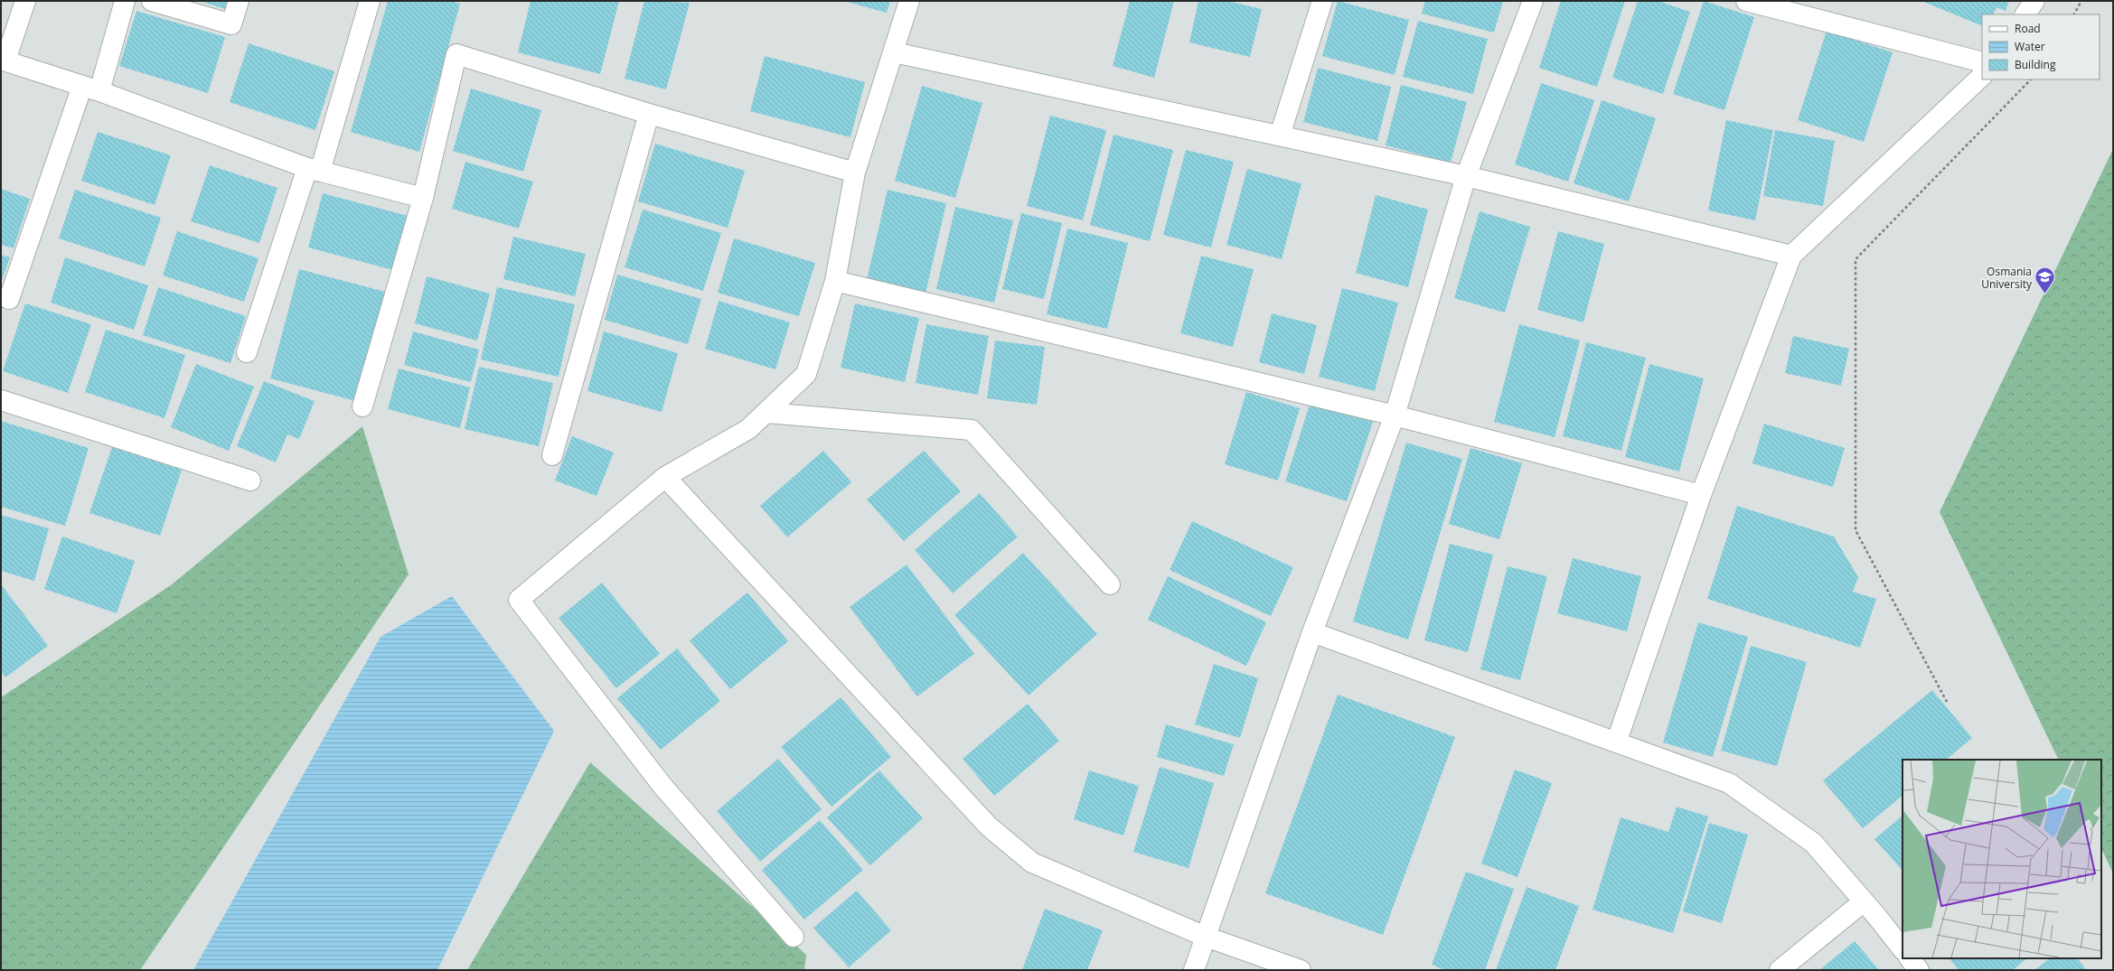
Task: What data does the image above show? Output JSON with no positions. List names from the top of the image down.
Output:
{
  "places": {
    "school or university": ["Osmania University"]
  },
  "legend": ["Road", "Water", "Building"]
}
